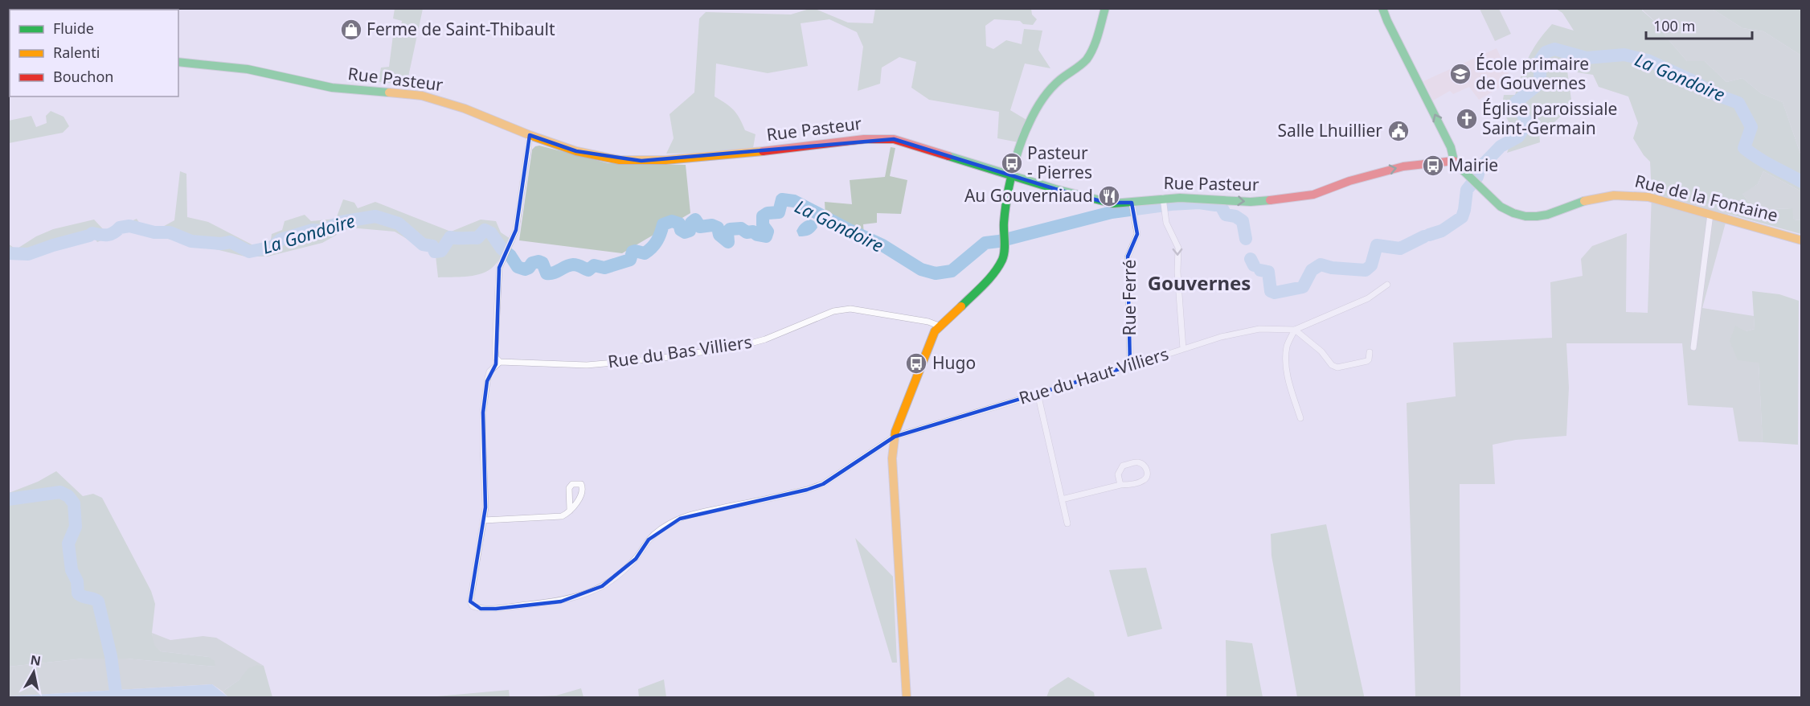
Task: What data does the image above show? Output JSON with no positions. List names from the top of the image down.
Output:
{
  "streets": {
    "street": [
      "Rue Pasteur",
      "Rue de la Fontaine",
      "Rue Ferré",
      "Rue du Bas Villiers",
      "Rue du Haut Villiers"
    ]
  },
  "crossings": [
    ["Rue Pasteur", "Rue de la Fontaine"],
    ["Rue Pasteur", "Rue Ferré"],
    ["Rue Ferré", "Rue du Haut Villiers"]
  ],
  "districts": ["Gouvernes"],
  "water": ["La Gondoire"],
  "places": {
    "shop": ["Ferme de Saint-Thibault"],
    "school or university": ["École primaire de Gouvernes"],
    "church": ["Église paroissiale Saint-Germain"],
    "public building": ["Salle Lhuillier"],
    "bus stop": ["Pasteur - Pierres", "Mairie", "Hugo"],
    "restaurant": ["Au Gouverniaud"]
  },
  "legend": ["Fluide", "Ralenti", "Bouchon"],
  "scale_bar": "100 m",
  "north": "top"
}
